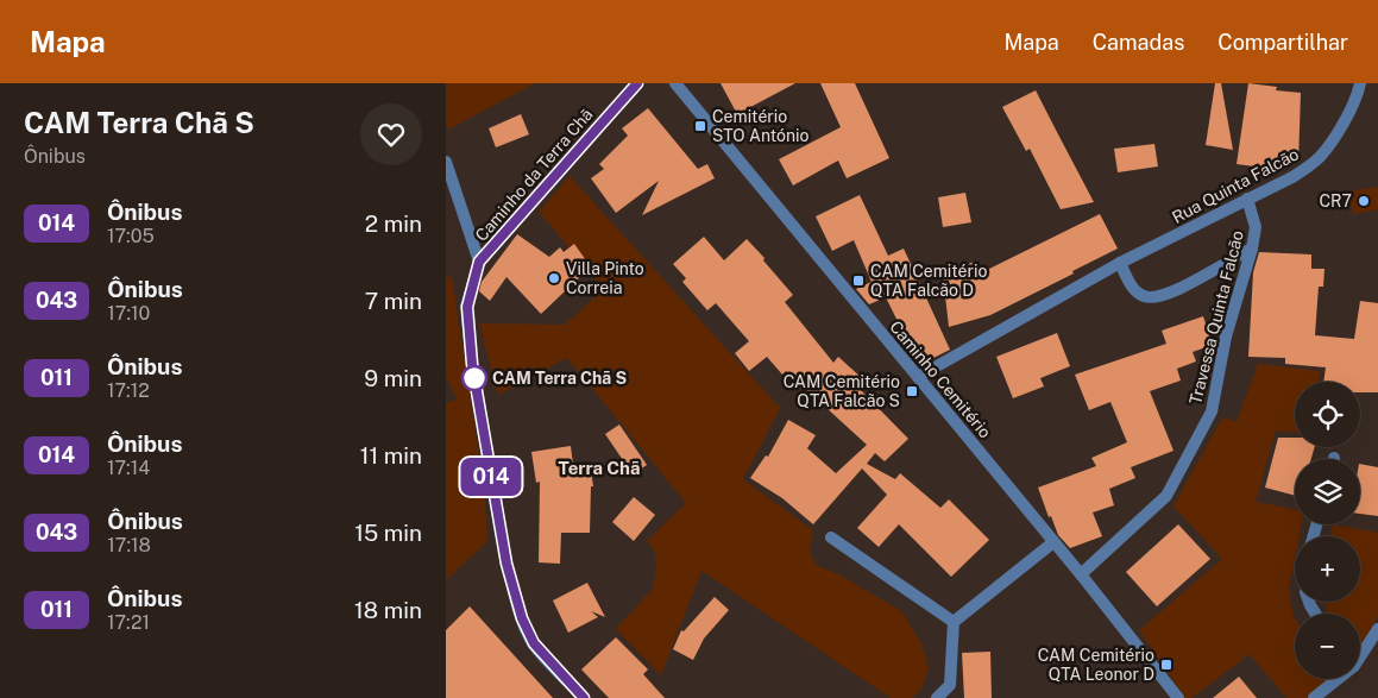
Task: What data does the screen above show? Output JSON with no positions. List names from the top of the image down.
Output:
{
  "streets": {
    "street": [
      "Caminho da Terra Chã",
      "Rua Quinta Falcão",
      "Travessa Quinta Falcão",
      "Caminho Cemitério"
    ]
  },
  "crossings": [
    ["Rua Quinta Falcão", "Travessa Quinta Falcão"],
    ["Rua Quinta Falcão", "Caminho Cemitério"],
    ["Travessa Quinta Falcão", "Caminho Cemitério"]
  ],
  "districts": ["Terra Chã"],
  "places": {
    "transit": [
      "Cemitério STO António",
      "CAM Cemitério QTA Falcão D",
      "CAM Cemitério QTA Falcão S",
      "CAM Cemitério QTA Leonor D"
    ],
    "other": ["CR7", "Villa Pinto Correia", "CAM Terra Chã S"]
  },
  "lines": ["bus line 014"],
  "page": {
    "header": "Mapa",
    "nav": ["Mapa", "Camadas", "Compartilhar"],
    "heading": ["CAM Terra Chã S", "Ônibus"],
    "on_map": "014",
    "list": [
      {
        "mark": "014",
        "name": "Ônibus",
        "note": "17:05",
        "value": "2 min"
      },
      {
        "mark": "043",
        "name": "Ônibus",
        "note": "17:10",
        "value": "7 min"
      },
      {
        "mark": "011",
        "name": "Ônibus",
        "note": "17:12",
        "value": "9 min"
      },
      {
        "mark": "014",
        "name": "Ônibus",
        "note": "17:14",
        "value": "11 min"
      },
      {
        "mark": "043",
        "name": "Ônibus",
        "note": "17:18",
        "value": "15 min"
      },
      {
        "mark": "011",
        "name": "Ônibus",
        "note": "17:21",
        "value": "18 min"
      }
    ],
    "map_buttons": ["+", "−"]
  }
}
